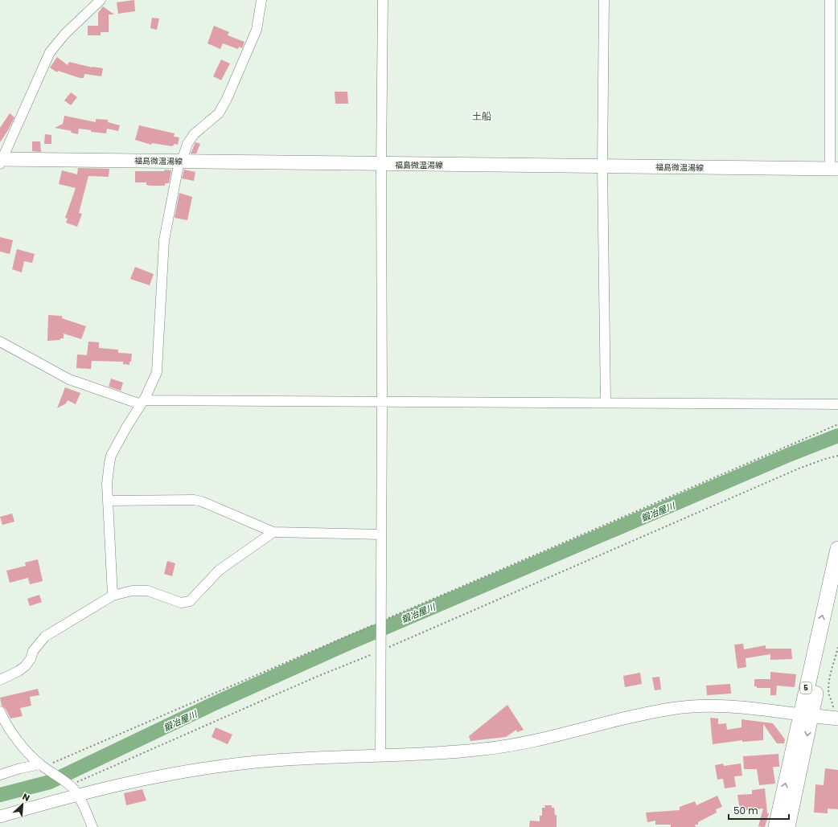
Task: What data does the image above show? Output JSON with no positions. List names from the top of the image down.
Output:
{
  "streets": {
    "main road": ["福島微温湯線", "5"]
  },
  "districts": ["土船"],
  "water": ["鍛冶屋川"],
  "scale_bar": "50 m",
  "north": "top right"
}
